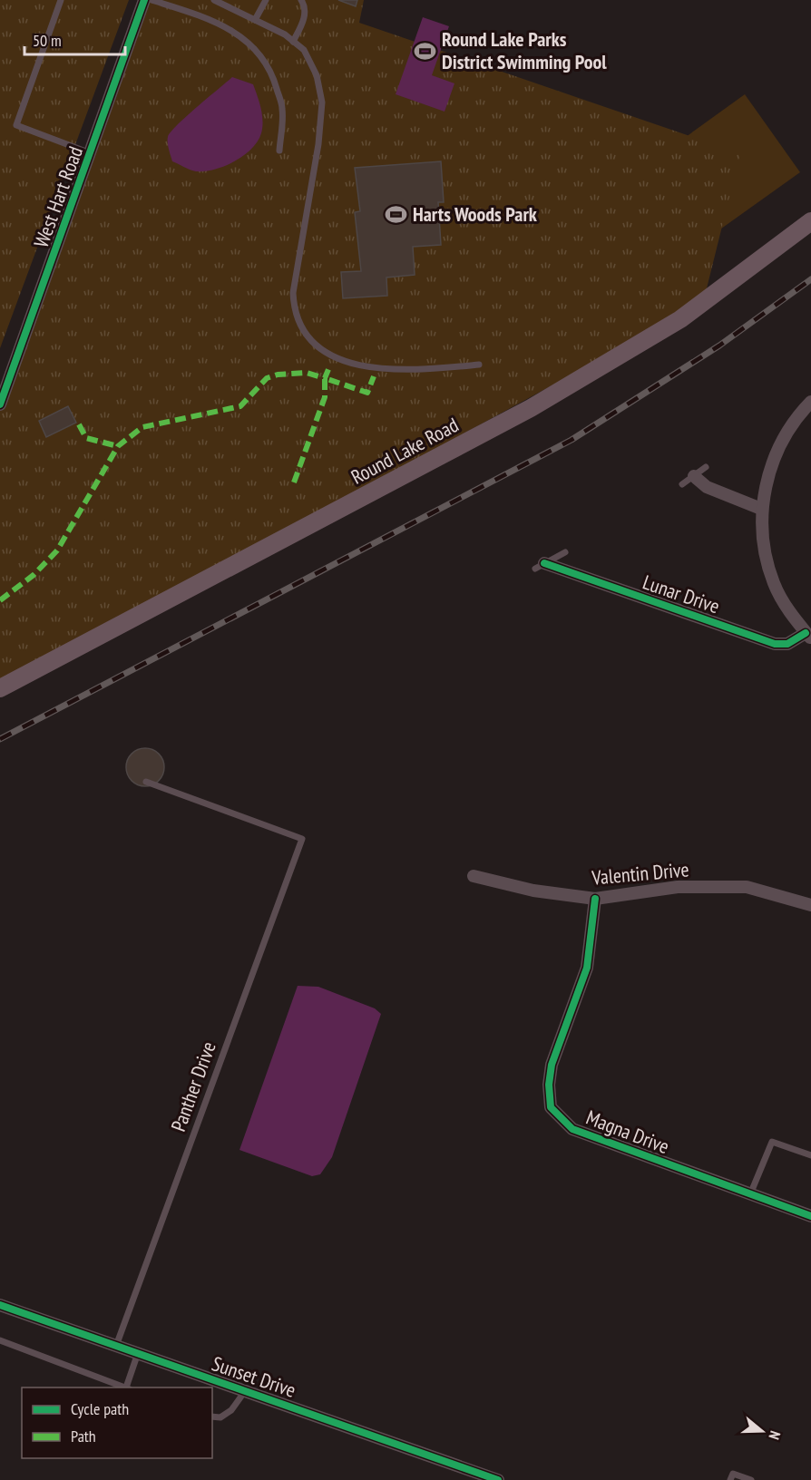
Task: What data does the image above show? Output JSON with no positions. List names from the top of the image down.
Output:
{
  "streets": {
    "main road": ["Round Lake Road"],
    "street": [
      "West Hart Road",
      "Lunar Drive",
      "Valentin Drive",
      "Magna Drive",
      "Sunset Drive"
    ],
    "lane": ["Panther Drive"]
  },
  "crossings": [
    ["Valentin Drive", "Magna Drive"],
    ["Panther Drive", "Sunset Drive"]
  ],
  "places": {
    "sports": ["Round Lake Parks District Swimming Pool", "Harts Woods Park"]
  },
  "legend": ["Cycle path", "Path"],
  "scale_bar": "50 m",
  "north": "right"
}
